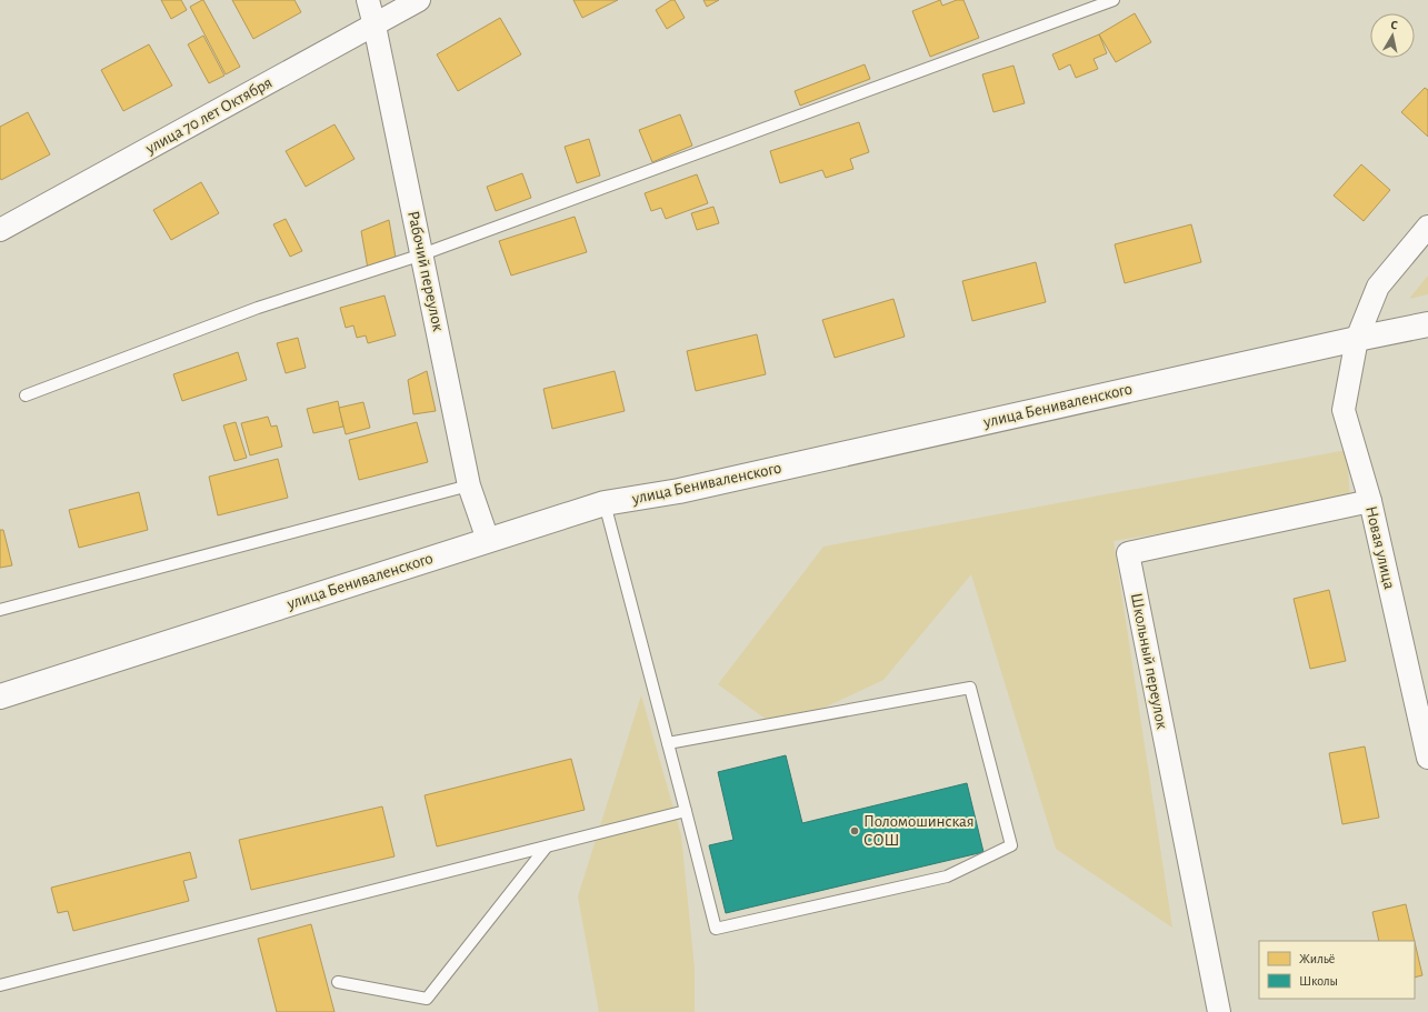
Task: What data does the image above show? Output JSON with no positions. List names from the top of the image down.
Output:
{
  "streets": {
    "street": [
      "улица 70 лет Октября",
      "Рабочий переулок",
      "улица Бениваленского",
      "Новая улица",
      "Школьный переулок"
    ]
  },
  "crossings": [
    ["улица 70 лет Октября", "Рабочий переулок"],
    ["Рабочий переулок", "улица Бениваленского"],
    ["улица Бениваленского", "Новая улица"],
    ["Новая улица", "Школьный переулок"]
  ],
  "places": ["Поломошинская СОШ"],
  "legend": ["Жильё", "Школы"],
  "north": "top"
}
